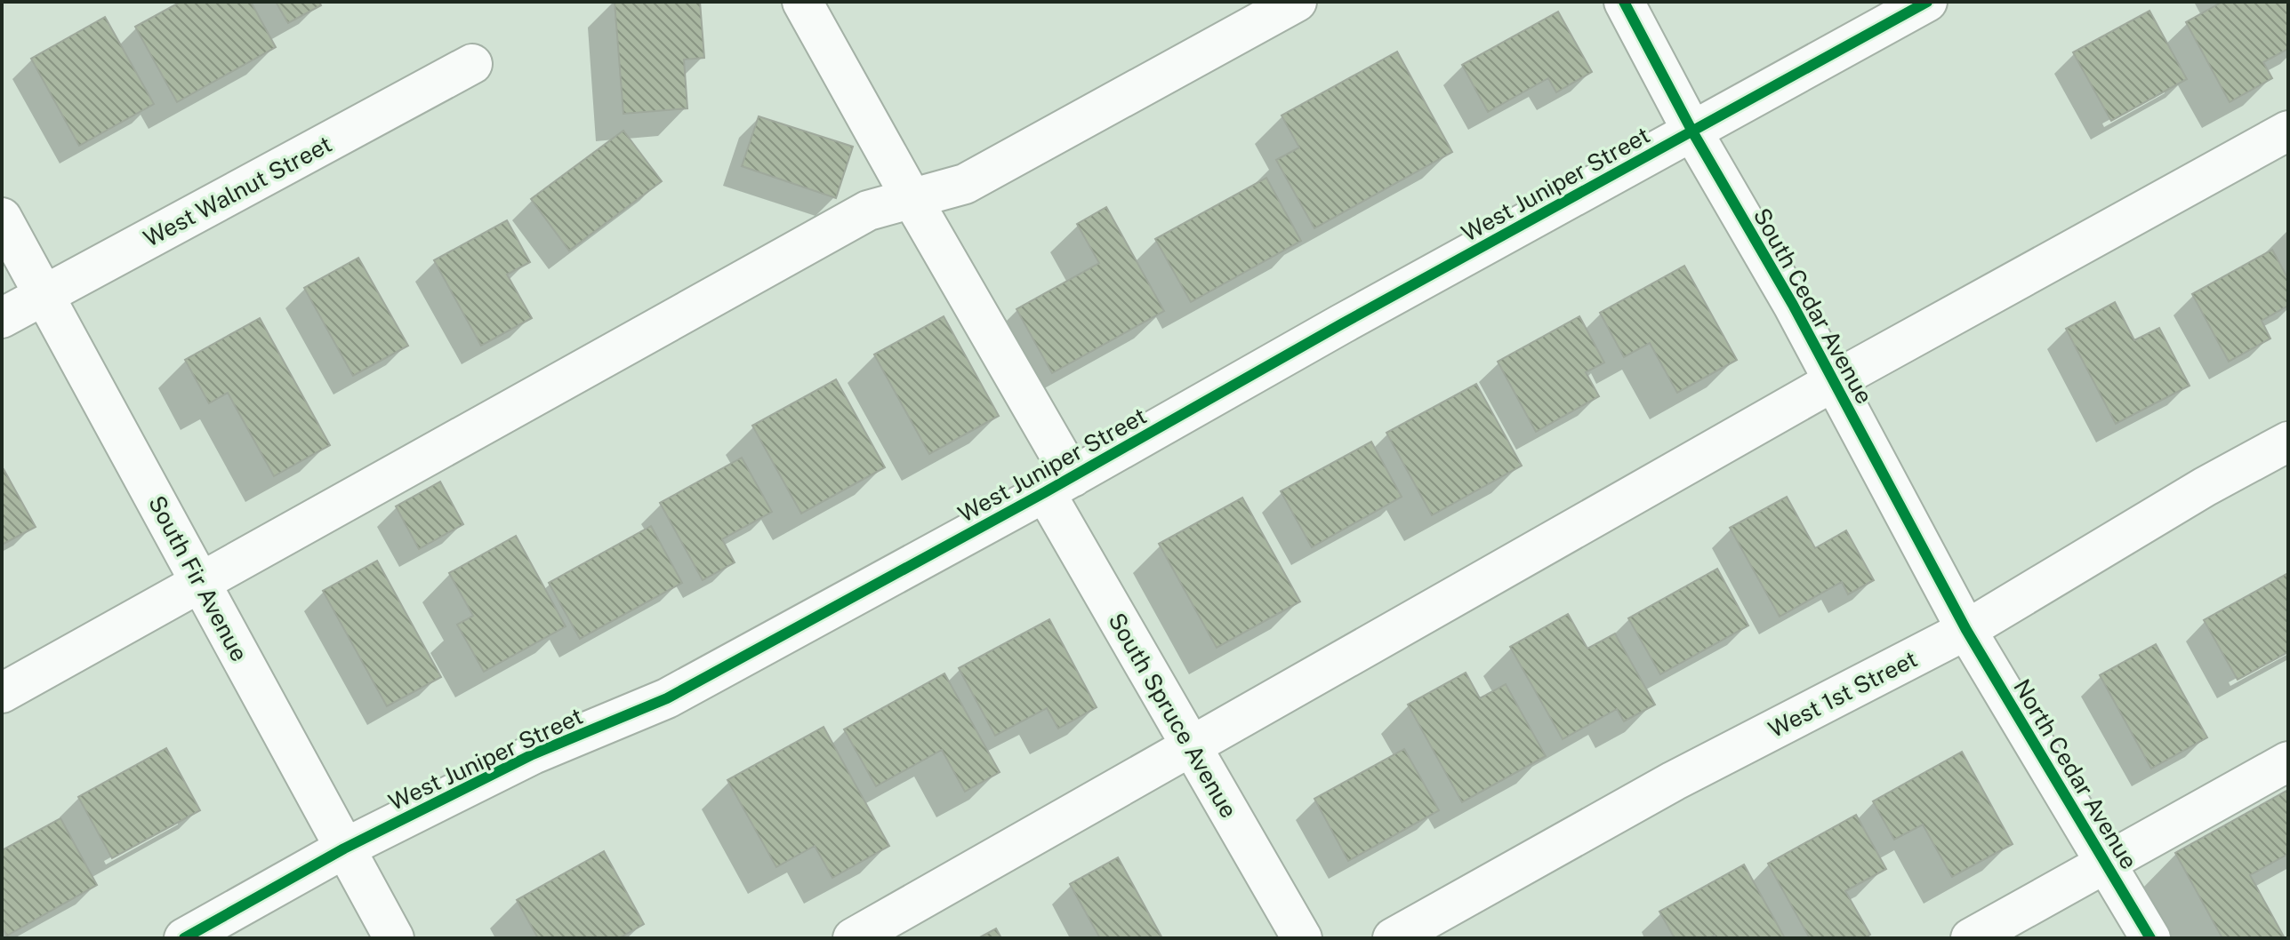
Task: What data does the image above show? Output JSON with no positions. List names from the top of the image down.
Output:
{
  "streets": {
    "street": [
      "West Juniper Street",
      "West Walnut Street",
      "South Cedar Avenue",
      "South Fir Avenue",
      "West 1st Street",
      "South Spruce Avenue",
      "North Cedar Avenue"
    ]
  },
  "crossings": [
    ["West Juniper Street", "South Cedar Avenue"],
    ["West Juniper Street", "South Fir Avenue"],
    ["West Juniper Street", "South Spruce Avenue"],
    ["West Walnut Street", "South Fir Avenue"],
    ["South Cedar Avenue", "West 1st Street"],
    ["South Cedar Avenue", "North Cedar Avenue"],
    ["West 1st Street", "North Cedar Avenue"]
  ]
}
